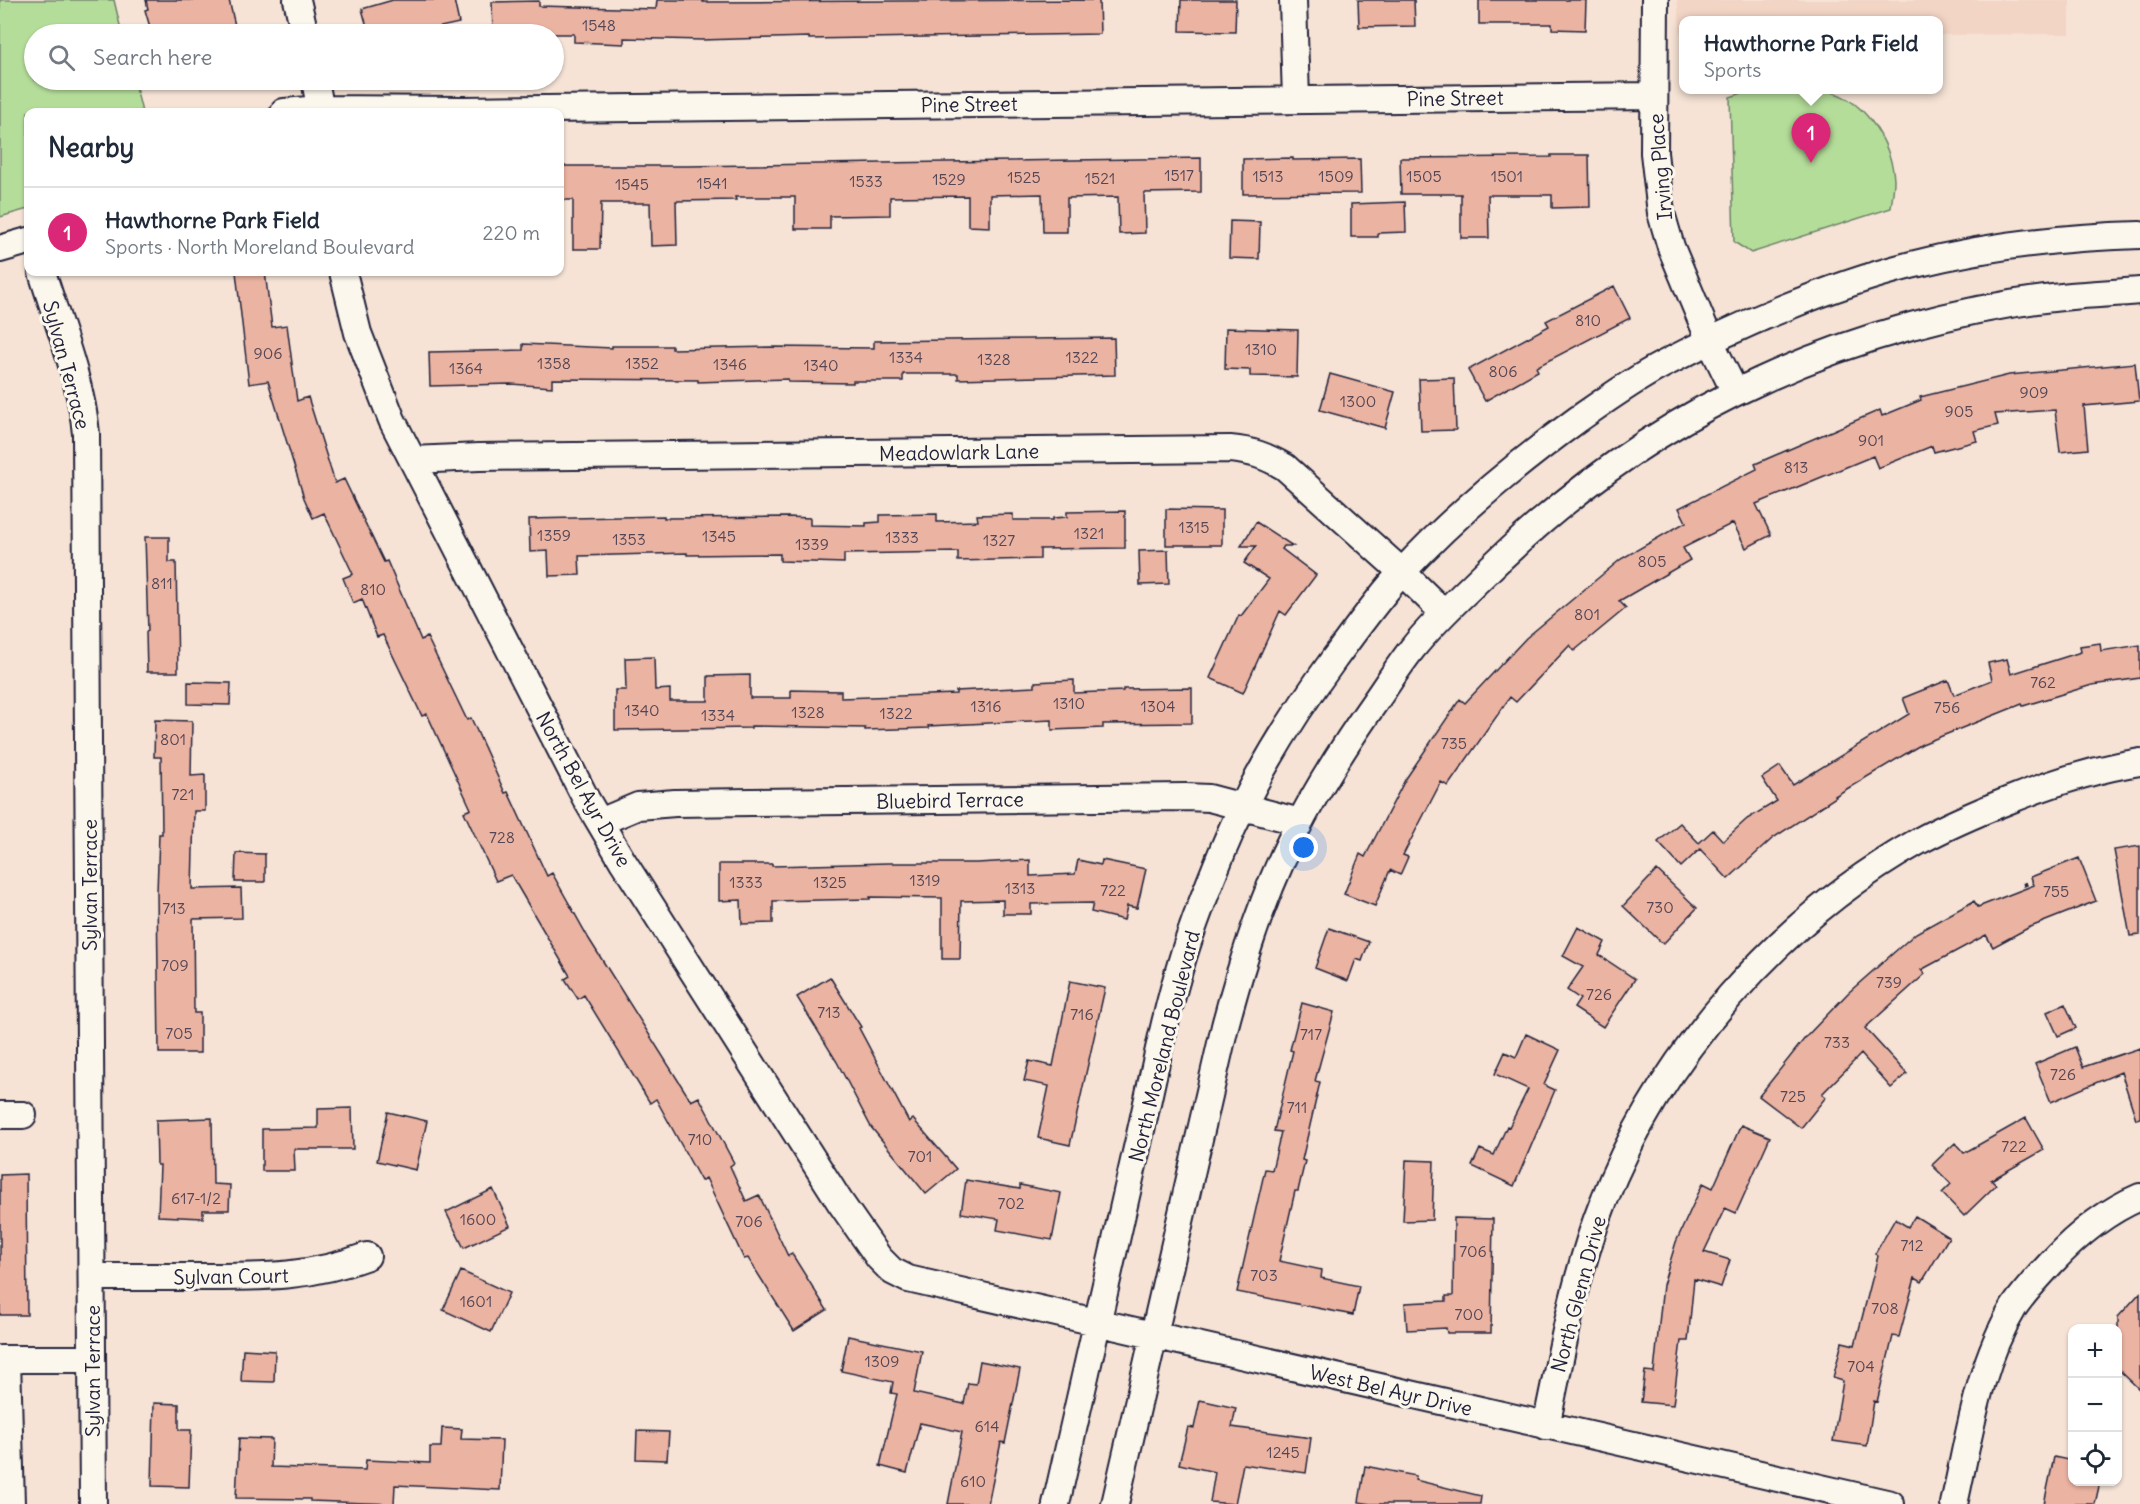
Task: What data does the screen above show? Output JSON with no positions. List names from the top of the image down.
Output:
{
  "streets": {
    "street": [
      "Pine Street",
      "Irving Place",
      "Sylvan Terrace",
      "Meadowlark Lane",
      "North Bel Ayr Drive",
      "Bluebird Terrace",
      "North Moreland Boulevard",
      "Sylvan Court",
      "North Glenn Drive",
      "West Bel Ayr Drive"
    ]
  },
  "crossings": [
    ["Pine Street", "Irving Place"],
    ["Irving Place", "North Moreland Boulevard"],
    ["Sylvan Terrace", "Sylvan Court"],
    ["Meadowlark Lane", "North Bel Ayr Drive"],
    ["Meadowlark Lane", "North Moreland Boulevard"],
    ["North Bel Ayr Drive", "Bluebird Terrace"],
    ["North Bel Ayr Drive", "West Bel Ayr Drive"],
    ["Bluebird Terrace", "North Moreland Boulevard"],
    ["North Moreland Boulevard", "West Bel Ayr Drive"],
    ["North Glenn Drive", "West Bel Ayr Drive"]
  ],
  "house_numbers": [
    "1548",
    "1517",
    "1513",
    "1509",
    "1505",
    "1501",
    "1525",
    "1521",
    "1529",
    "1533",
    "1541",
    "1545",
    "810",
    "1310",
    "906",
    "1334",
    "1322",
    "1328",
    "1358",
    "1352",
    "1346",
    "1340",
    "1364",
    "806",
    "909",
    "1300",
    "905",
    "901",
    "813",
    "1315",
    "1321",
    "1359",
    "1345",
    "1333",
    "1353",
    "1327",
    "1339",
    "805",
    "811",
    "810",
    "801",
    "762",
    "1310",
    "1316",
    "1304",
    "756",
    "1340",
    "1328",
    "1322",
    "1334",
    "801",
    "735",
    "721",
    "728",
    "1319",
    "1333",
    "1325",
    "1313",
    "722",
    "755",
    "730",
    "713",
    "709",
    "739",
    "726",
    "713",
    "716",
    "705",
    "717",
    "733",
    "726",
    "725",
    "711",
    "710",
    "722",
    "701",
    "617-1/2",
    "702",
    "1600",
    "706",
    "712",
    "706",
    "703",
    "1601",
    "708",
    "700",
    "1309",
    "704",
    "614",
    "1245",
    "610"
  ],
  "page": {
    "popup": ["Hawthorne Park Field", "Sports"],
    "search": "Search here",
    "heading": "Nearby",
    "pins": "1",
    "list": [
      {
        "mark": "1",
        "name": "Hawthorne Park Field",
        "note": "Sports · North Moreland Boulevard",
        "value": "220 m"
      }
    ],
    "map_buttons": ["+", "−"]
  }
}
